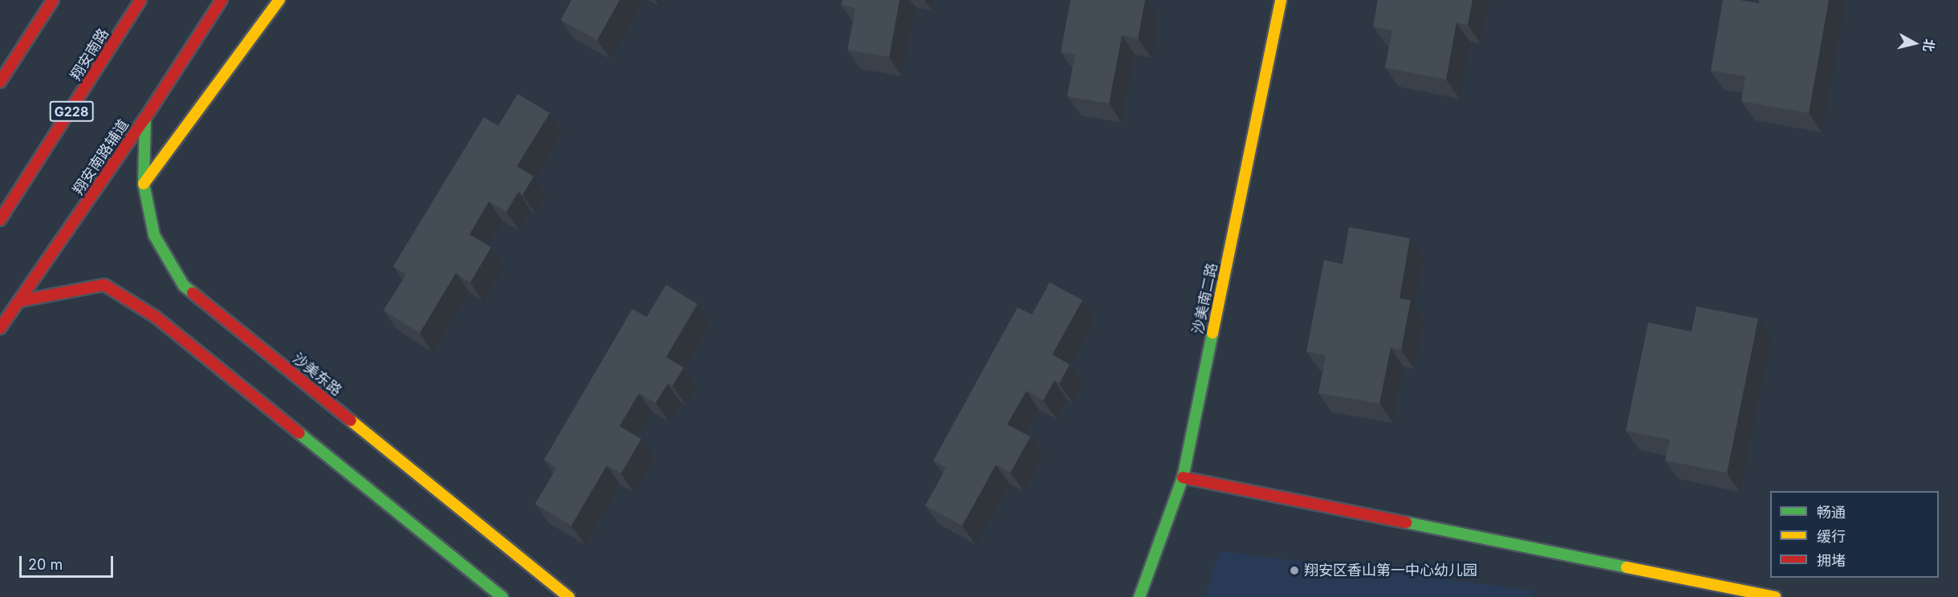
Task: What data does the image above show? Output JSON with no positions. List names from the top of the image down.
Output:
{
  "streets": {
    "main road": [
      "翔安南路",
      "G228",
      "翔安南路辅道",
      "沙美南二路",
      "沙美东路"
    ]
  },
  "crossings": [
    ["翔安南路辅道", "沙美东路"]
  ],
  "places": ["翔安区香山第一中心幼儿园"],
  "legend": ["畅通", "缓行", "拥堵"],
  "scale_bar": "20 m",
  "north": "right"
}
